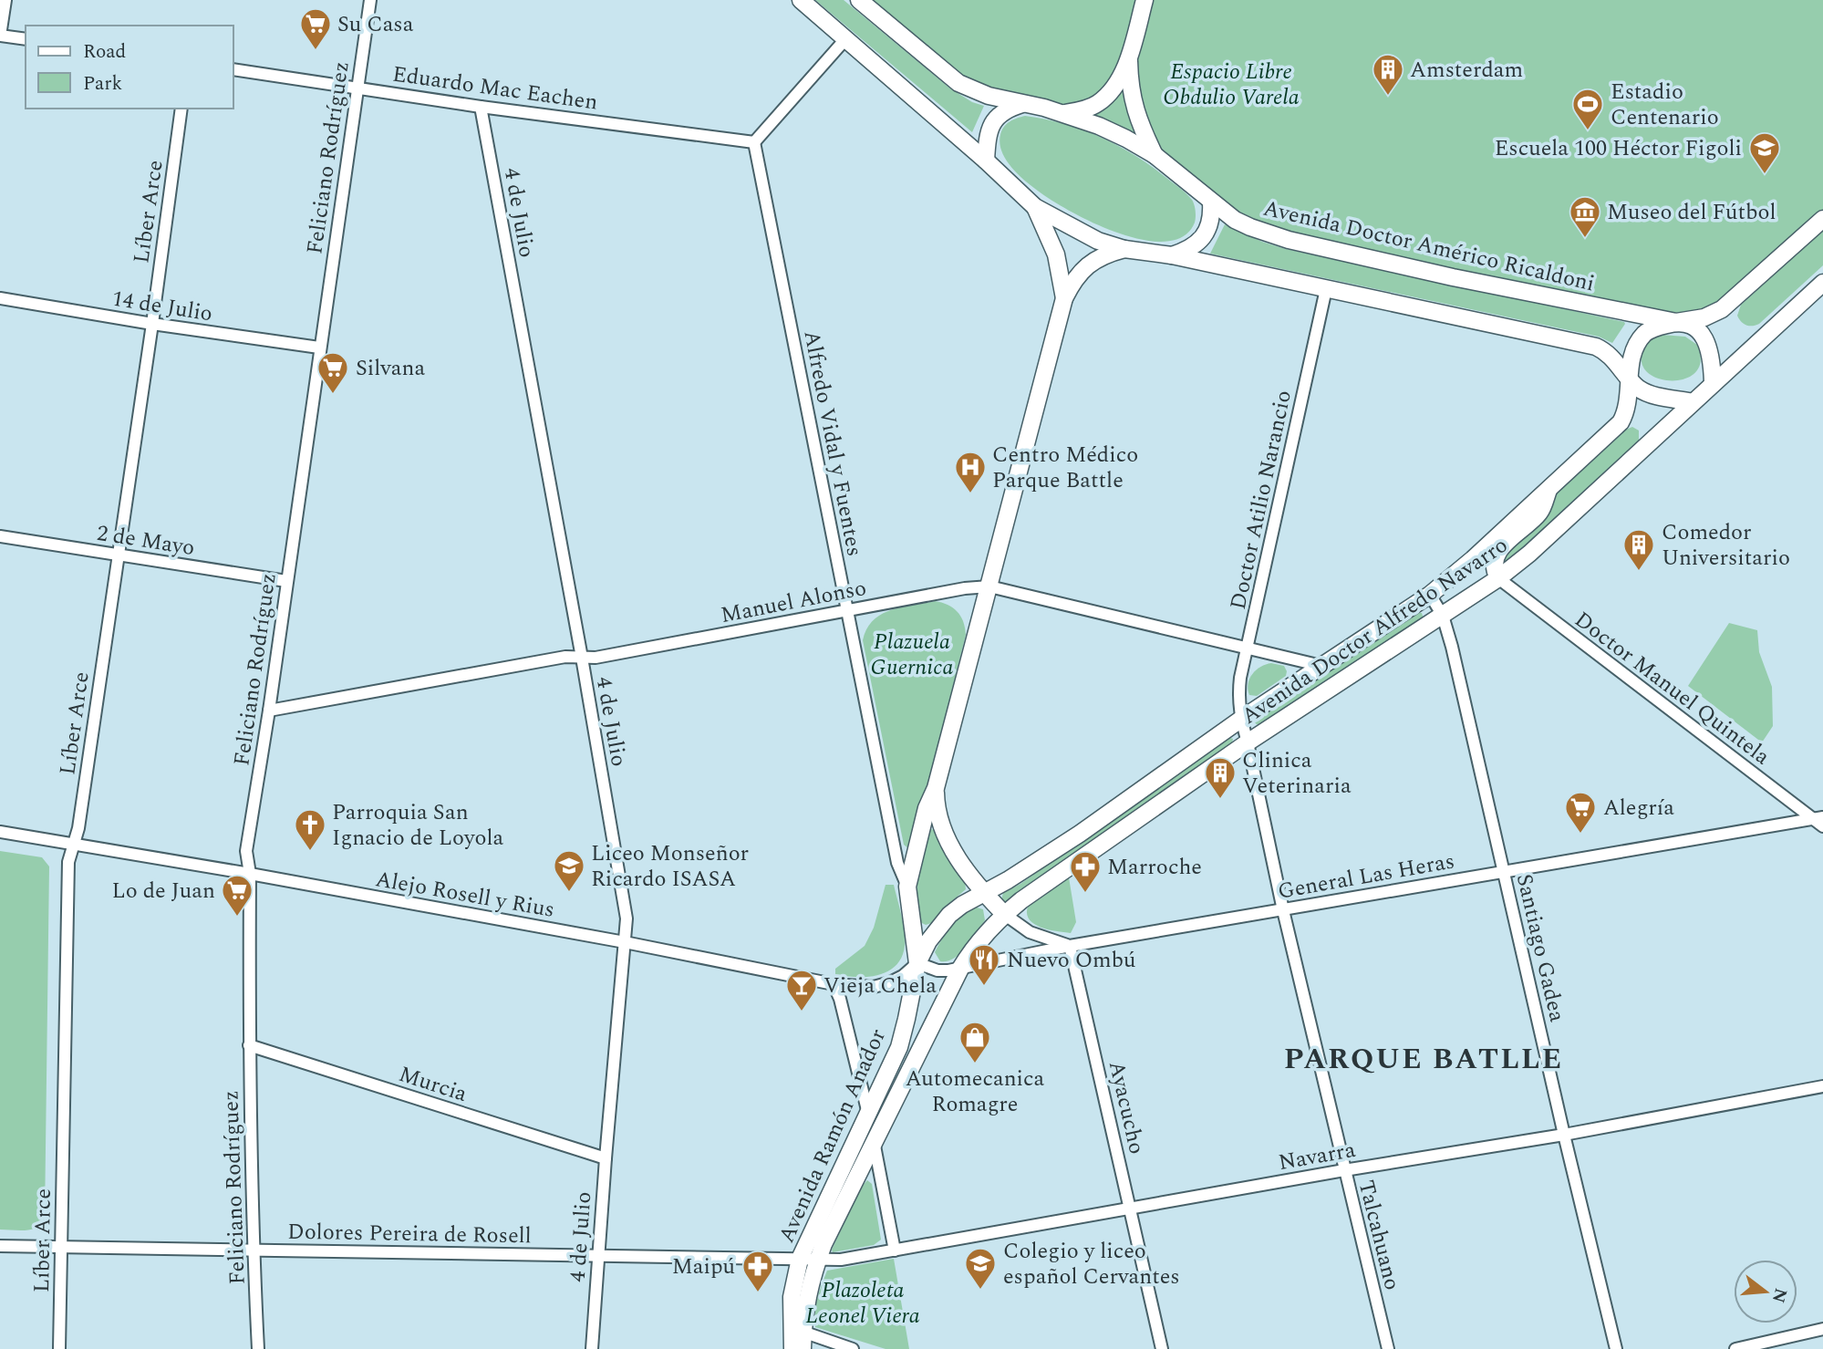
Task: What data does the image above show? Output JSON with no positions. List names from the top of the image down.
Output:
{
  "streets": {
    "street": [
      "Eduardo Mac Eachen",
      "Feliciano Rodríguez",
      "Líber Arce",
      "4 de Julio",
      "Avenida Doctor Américo Ricaldoni",
      "14 de Julio",
      "Alfredo Vidal y Fuentes",
      "Doctor Atilio Narancio",
      "2 de Mayo",
      "Manuel Alonso",
      "Avenida Doctor Alfredo Navarro",
      "Doctor Manuel Quintela",
      "General Las Heras",
      "Alejo Rosell y Rius",
      "Santiago Gadea",
      "Murcia",
      "Ayacucho",
      "Avenida Ramón Anador",
      "Navarra",
      "Dolores Pereira de Rosell",
      "Talcahuano"
    ]
  },
  "crossings": [
    ["Eduardo Mac Eachen", "Feliciano Rodríguez"],
    ["Eduardo Mac Eachen", "4 de Julio"],
    ["Eduardo Mac Eachen", "Alfredo Vidal y Fuentes"],
    ["Feliciano Rodríguez", "14 de Julio"],
    ["Feliciano Rodríguez", "2 de Mayo"],
    ["Feliciano Rodríguez", "Manuel Alonso"],
    ["Feliciano Rodríguez", "Alejo Rosell y Rius"],
    ["Feliciano Rodríguez", "Murcia"],
    ["Feliciano Rodríguez", "Dolores Pereira de Rosell"],
    ["Líber Arce", "14 de Julio"],
    ["Líber Arce", "2 de Mayo"],
    ["Líber Arce", "Alejo Rosell y Rius"],
    ["Líber Arce", "Dolores Pereira de Rosell"],
    ["4 de Julio", "Manuel Alonso"],
    ["4 de Julio", "Alejo Rosell y Rius"],
    ["4 de Julio", "Murcia"],
    ["4 de Julio", "Dolores Pereira de Rosell"],
    ["Avenida Doctor Américo Ricaldoni", "Avenida Doctor Alfredo Navarro"],
    ["Alfredo Vidal y Fuentes", "Manuel Alonso"],
    ["Doctor Atilio Narancio", "Manuel Alonso"],
    ["Doctor Atilio Narancio", "Avenida Doctor Alfredo Navarro"],
    ["Doctor Atilio Narancio", "Talcahuano"],
    ["Manuel Alonso", "Avenida Doctor Alfredo Navarro"],
    ["Avenida Doctor Alfredo Navarro", "Doctor Manuel Quintela"],
    ["Avenida Doctor Alfredo Navarro", "Santiago Gadea"],
    ["Avenida Doctor Alfredo Navarro", "Avenida Ramón Anador"],
    ["Avenida Doctor Alfredo Navarro", "Talcahuano"],
    ["Doctor Manuel Quintela", "General Las Heras"],
    ["General Las Heras", "Alejo Rosell y Rius"],
    ["General Las Heras", "Santiago Gadea"],
    ["General Las Heras", "Ayacucho"],
    ["General Las Heras", "Avenida Ramón Anador"],
    ["General Las Heras", "Talcahuano"],
    ["Alejo Rosell y Rius", "Avenida Ramón Anador"],
    ["Santiago Gadea", "Navarra"],
    ["Ayacucho", "Navarra"],
    ["Avenida Ramón Anador", "Navarra"],
    ["Avenida Ramón Anador", "Dolores Pereira de Rosell"],
    ["Navarra", "Dolores Pereira de Rosell"],
    ["Navarra", "Talcahuano"]
  ],
  "districts": ["PARQUE BATLLE"],
  "parks": ["Espacio Libre Obdulio Varela", "Plazuela Guernica", "Plazoleta Leonel Viera"],
  "places": {
    "supermarket": [
      "Su Casa",
      "Silvana",
      "Alegría",
      "Lo de Juan"
    ],
    "building": ["Amsterdam", "Comedor Universitario", "Clinica Veterinaria"],
    "sports": ["Estadio Centenario"],
    "school or university": ["Escuela 100 Héctor Figoli", "Liceo Monseñor Ricardo ISASA", "Colegio y liceo español Cervantes"],
    "museum": ["Museo del Fútbol"],
    "hospital": ["Centro Médico Parque Battle"],
    "church": ["Parroquia San Ignacio de Loyola"],
    "pharmacy": ["Marroche", "Maipú"],
    "restaurant": ["Nuevo Ombú"],
    "bar": ["Vieja Chela"],
    "shop": ["Automecanica Romagre"]
  },
  "legend": ["Road", "Park"],
  "north": "right"
}
